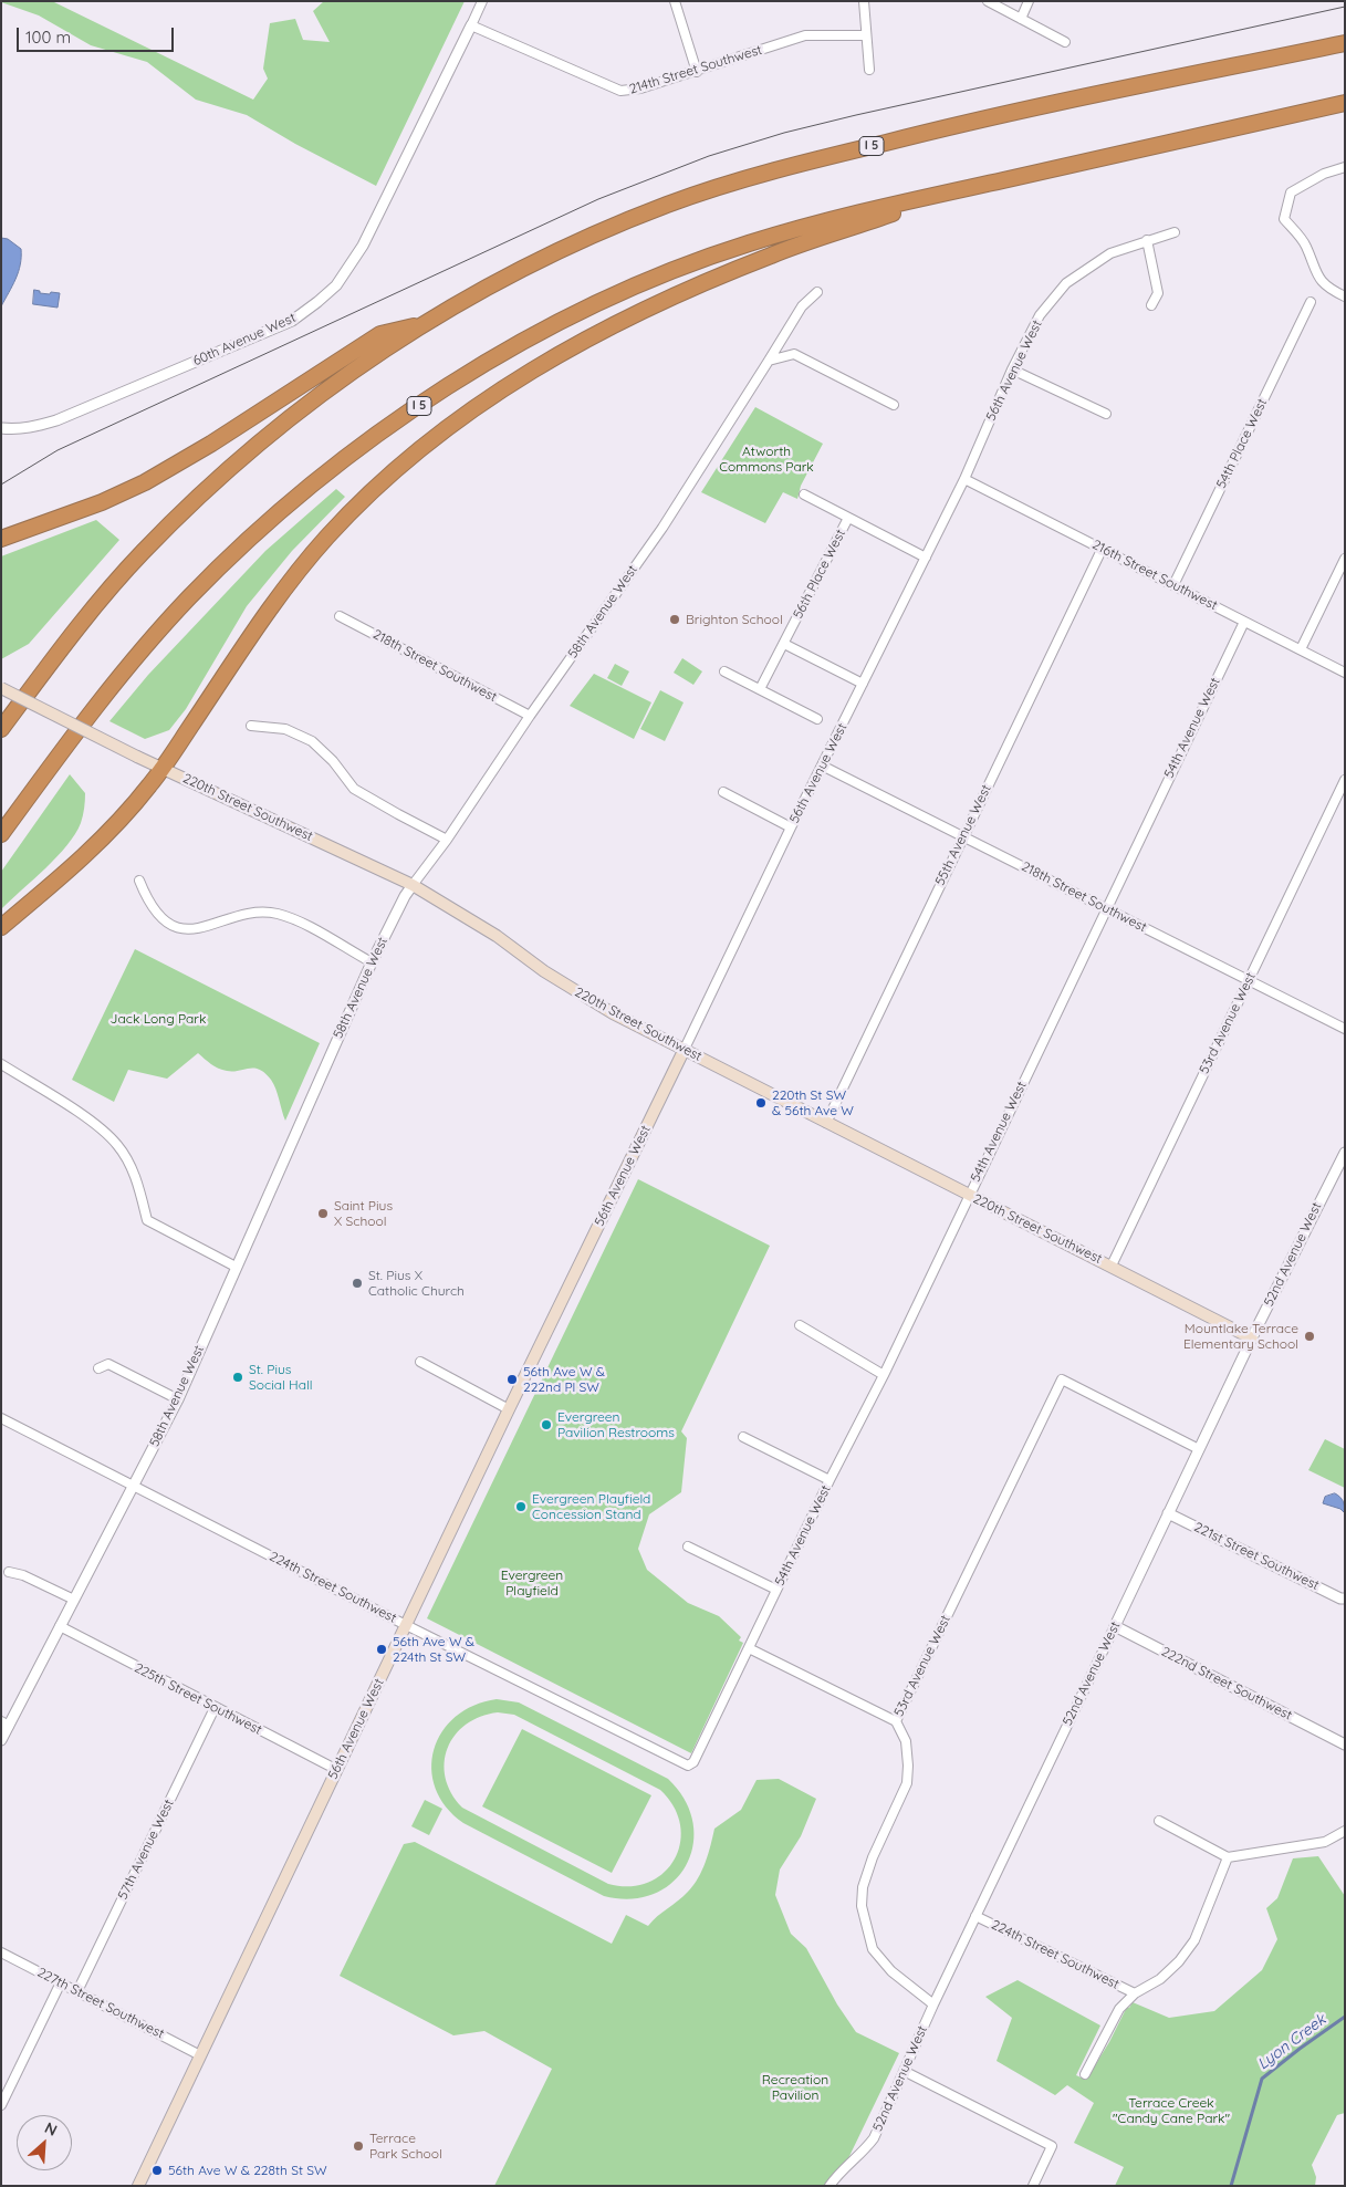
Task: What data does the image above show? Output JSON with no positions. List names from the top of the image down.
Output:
{
  "streets": {
    "highway": ["I 5"],
    "main road": ["56th Avenue West", "220th Street Southwest"],
    "street": [
      "214th Street Southwest",
      "60th Avenue West",
      "54th Place West",
      "56th Place West",
      "216th Street Southwest",
      "58th Avenue West",
      "218th Street Southwest",
      "54th Avenue West",
      "55th Avenue West",
      "53rd Avenue West",
      "52nd Avenue West",
      "221st Street Southwest",
      "224th Street Southwest",
      "222nd Street Southwest",
      "225th Street Southwest",
      "57th Avenue West",
      "227th Street Southwest"
    ]
  },
  "crossings": [
    ["214th Street Southwest", "60th Avenue West"],
    ["56th Avenue West", "216th Street Southwest"],
    ["56th Avenue West", "218th Street Southwest"],
    ["56th Avenue West", "220th Street Southwest"],
    ["56th Avenue West", "224th Street Southwest"],
    ["56th Avenue West", "225th Street Southwest"],
    ["56th Avenue West", "227th Street Southwest"],
    ["54th Place West", "216th Street Southwest"],
    ["216th Street Southwest", "54th Avenue West"],
    ["216th Street Southwest", "55th Avenue West"],
    ["58th Avenue West", "218th Street Southwest"],
    ["58th Avenue West", "220th Street Southwest"],
    ["58th Avenue West", "224th Street Southwest"],
    ["58th Avenue West", "225th Street Southwest"],
    ["218th Street Southwest", "54th Avenue West"],
    ["218th Street Southwest", "55th Avenue West"],
    ["218th Street Southwest", "53rd Avenue West"],
    ["54th Avenue West", "220th Street Southwest"],
    ["54th Avenue West", "224th Street Southwest"],
    ["220th Street Southwest", "55th Avenue West"],
    ["220th Street Southwest", "53rd Avenue West"],
    ["220th Street Southwest", "52nd Avenue West"],
    ["53rd Avenue West", "52nd Avenue West"],
    ["52nd Avenue West", "221st Street Southwest"],
    ["52nd Avenue West", "224th Street Southwest"],
    ["52nd Avenue West", "222nd Street Southwest"],
    ["225th Street Southwest", "57th Avenue West"],
    ["57th Avenue West", "227th Street Southwest"]
  ],
  "water": ["Lyon Creek"],
  "parks": [
    "Atworth Commons Park",
    "Jack Long Park",
    "Evergreen Playfield",
    "Recreation Pavilion",
    "Terrace Creek \"Candy Cane Park\""
  ],
  "places": [
    "Brighton School",
    "220th St SW & 56th Ave W",
    "Saint Pius X School",
    "St. Pius X Catholic Church",
    "Mountlake Terrace Elementary School",
    "St. Pius Social Hall",
    "56th Ave W & 222nd Pl SW",
    "Evergreen Pavilion Restrooms",
    "Evergreen Playfield Concession Stand",
    "56th Ave W & 224th St SW",
    "Terrace Park School",
    "56th Ave W & 228th St SW"
  ],
  "scale_bar": "100 m",
  "north": "top right"
}
